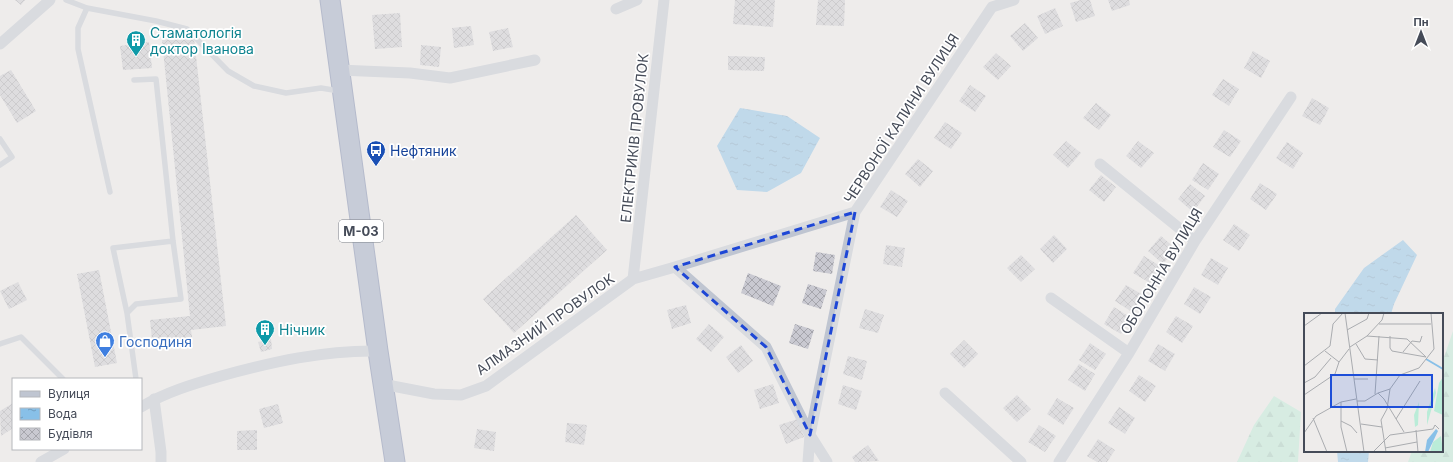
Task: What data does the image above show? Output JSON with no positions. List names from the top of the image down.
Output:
{
  "streets": {
    "highway": ["М-03"],
    "street": [
      "ЧЕРВОНОЇ КАЛИНИ ВУЛИЦЯ",
      "ЕЛЕКТРИКІВ ПРОВУЛОК",
      "ОБОЛОННА ВУЛИЦЯ",
      "АЛМАЗНИЙ ПРОВУЛОК"
    ]
  },
  "crossings": [
    ["ЧЕРВОНОЇ КАЛИНИ ВУЛИЦЯ", "АЛМАЗНИЙ ПРОВУЛОК"],
    ["ЕЛЕКТРИКІВ ПРОВУЛОК", "АЛМАЗНИЙ ПРОВУЛОК"],
    ["М-03", "АЛМАЗНИЙ ПРОВУЛОК"]
  ],
  "places": {
    "building": ["Стаматологія доктор Іванова", "Нічник"],
    "bus stop": ["Нефтяник"],
    "shop": ["Господиня"]
  },
  "legend": ["Вулиця", "Вода", "Будівля"],
  "north": "top"
}
